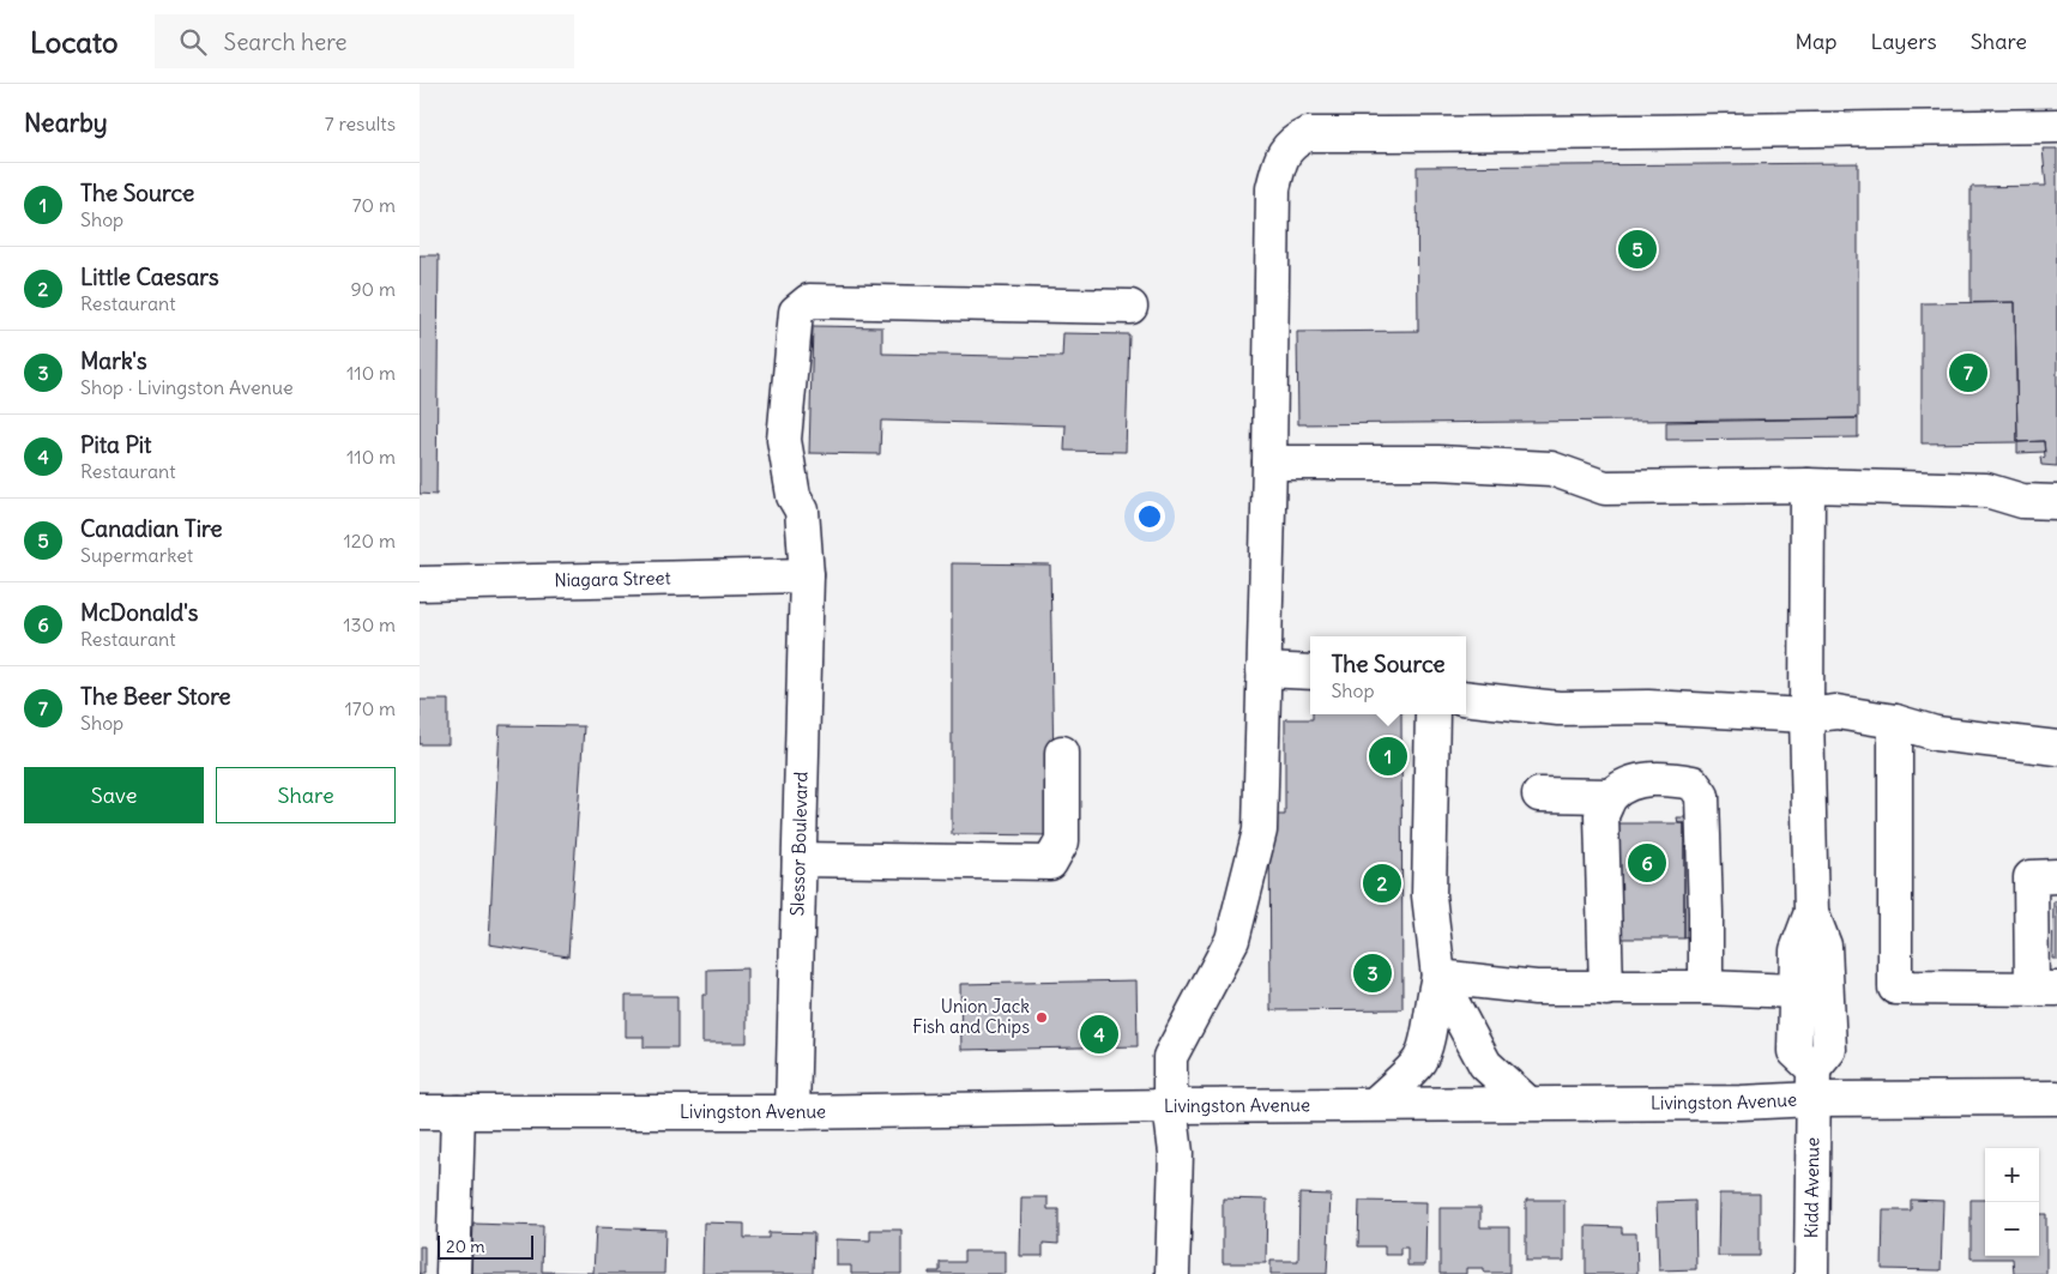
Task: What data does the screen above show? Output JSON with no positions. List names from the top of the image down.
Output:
{
  "streets": {
    "main road": [
      "Niagara Street",
      "Slessor Boulevard",
      "Livingston Avenue",
      "Kidd Avenue"
    ]
  },
  "crossings": [
    ["Niagara Street", "Slessor Boulevard"],
    ["Slessor Boulevard", "Livingston Avenue"],
    ["Livingston Avenue", "Kidd Avenue"]
  ],
  "places": ["Union Jack Fish and Chips"],
  "scale_bar": "20 m",
  "page": {
    "header": "Locato",
    "search": "Search here",
    "nav": ["Map", "Layers", "Share"],
    "heading": ["Nearby", "7 results"],
    "list": [
      {
        "mark": "1",
        "name": "The Source",
        "note": "Shop",
        "value": "70 m"
      },
      {
        "mark": "2",
        "name": "Little Caesars",
        "note": "Restaurant",
        "value": "90 m"
      },
      {
        "mark": "3",
        "name": "Mark's",
        "note": "Shop · Livingston Avenue",
        "value": "110 m"
      },
      {
        "mark": "4",
        "name": "Pita Pit",
        "note": "Restaurant",
        "value": "110 m"
      },
      {
        "mark": "5",
        "name": "Canadian Tire",
        "note": "Supermarket",
        "value": "120 m"
      },
      {
        "mark": "6",
        "name": "McDonald's",
        "note": "Restaurant",
        "value": "130 m"
      },
      {
        "mark": "7",
        "name": "The Beer Store",
        "note": "Shop",
        "value": "170 m"
      }
    ],
    "pins": [
      "5",
      "7",
      "1",
      "6",
      "2",
      "3",
      "4"
    ],
    "popup": ["The Source", "Shop"],
    "buttons": ["Save", "Share"],
    "map_buttons": ["+", "−"],
    "scale": "20 m"
  }
}
